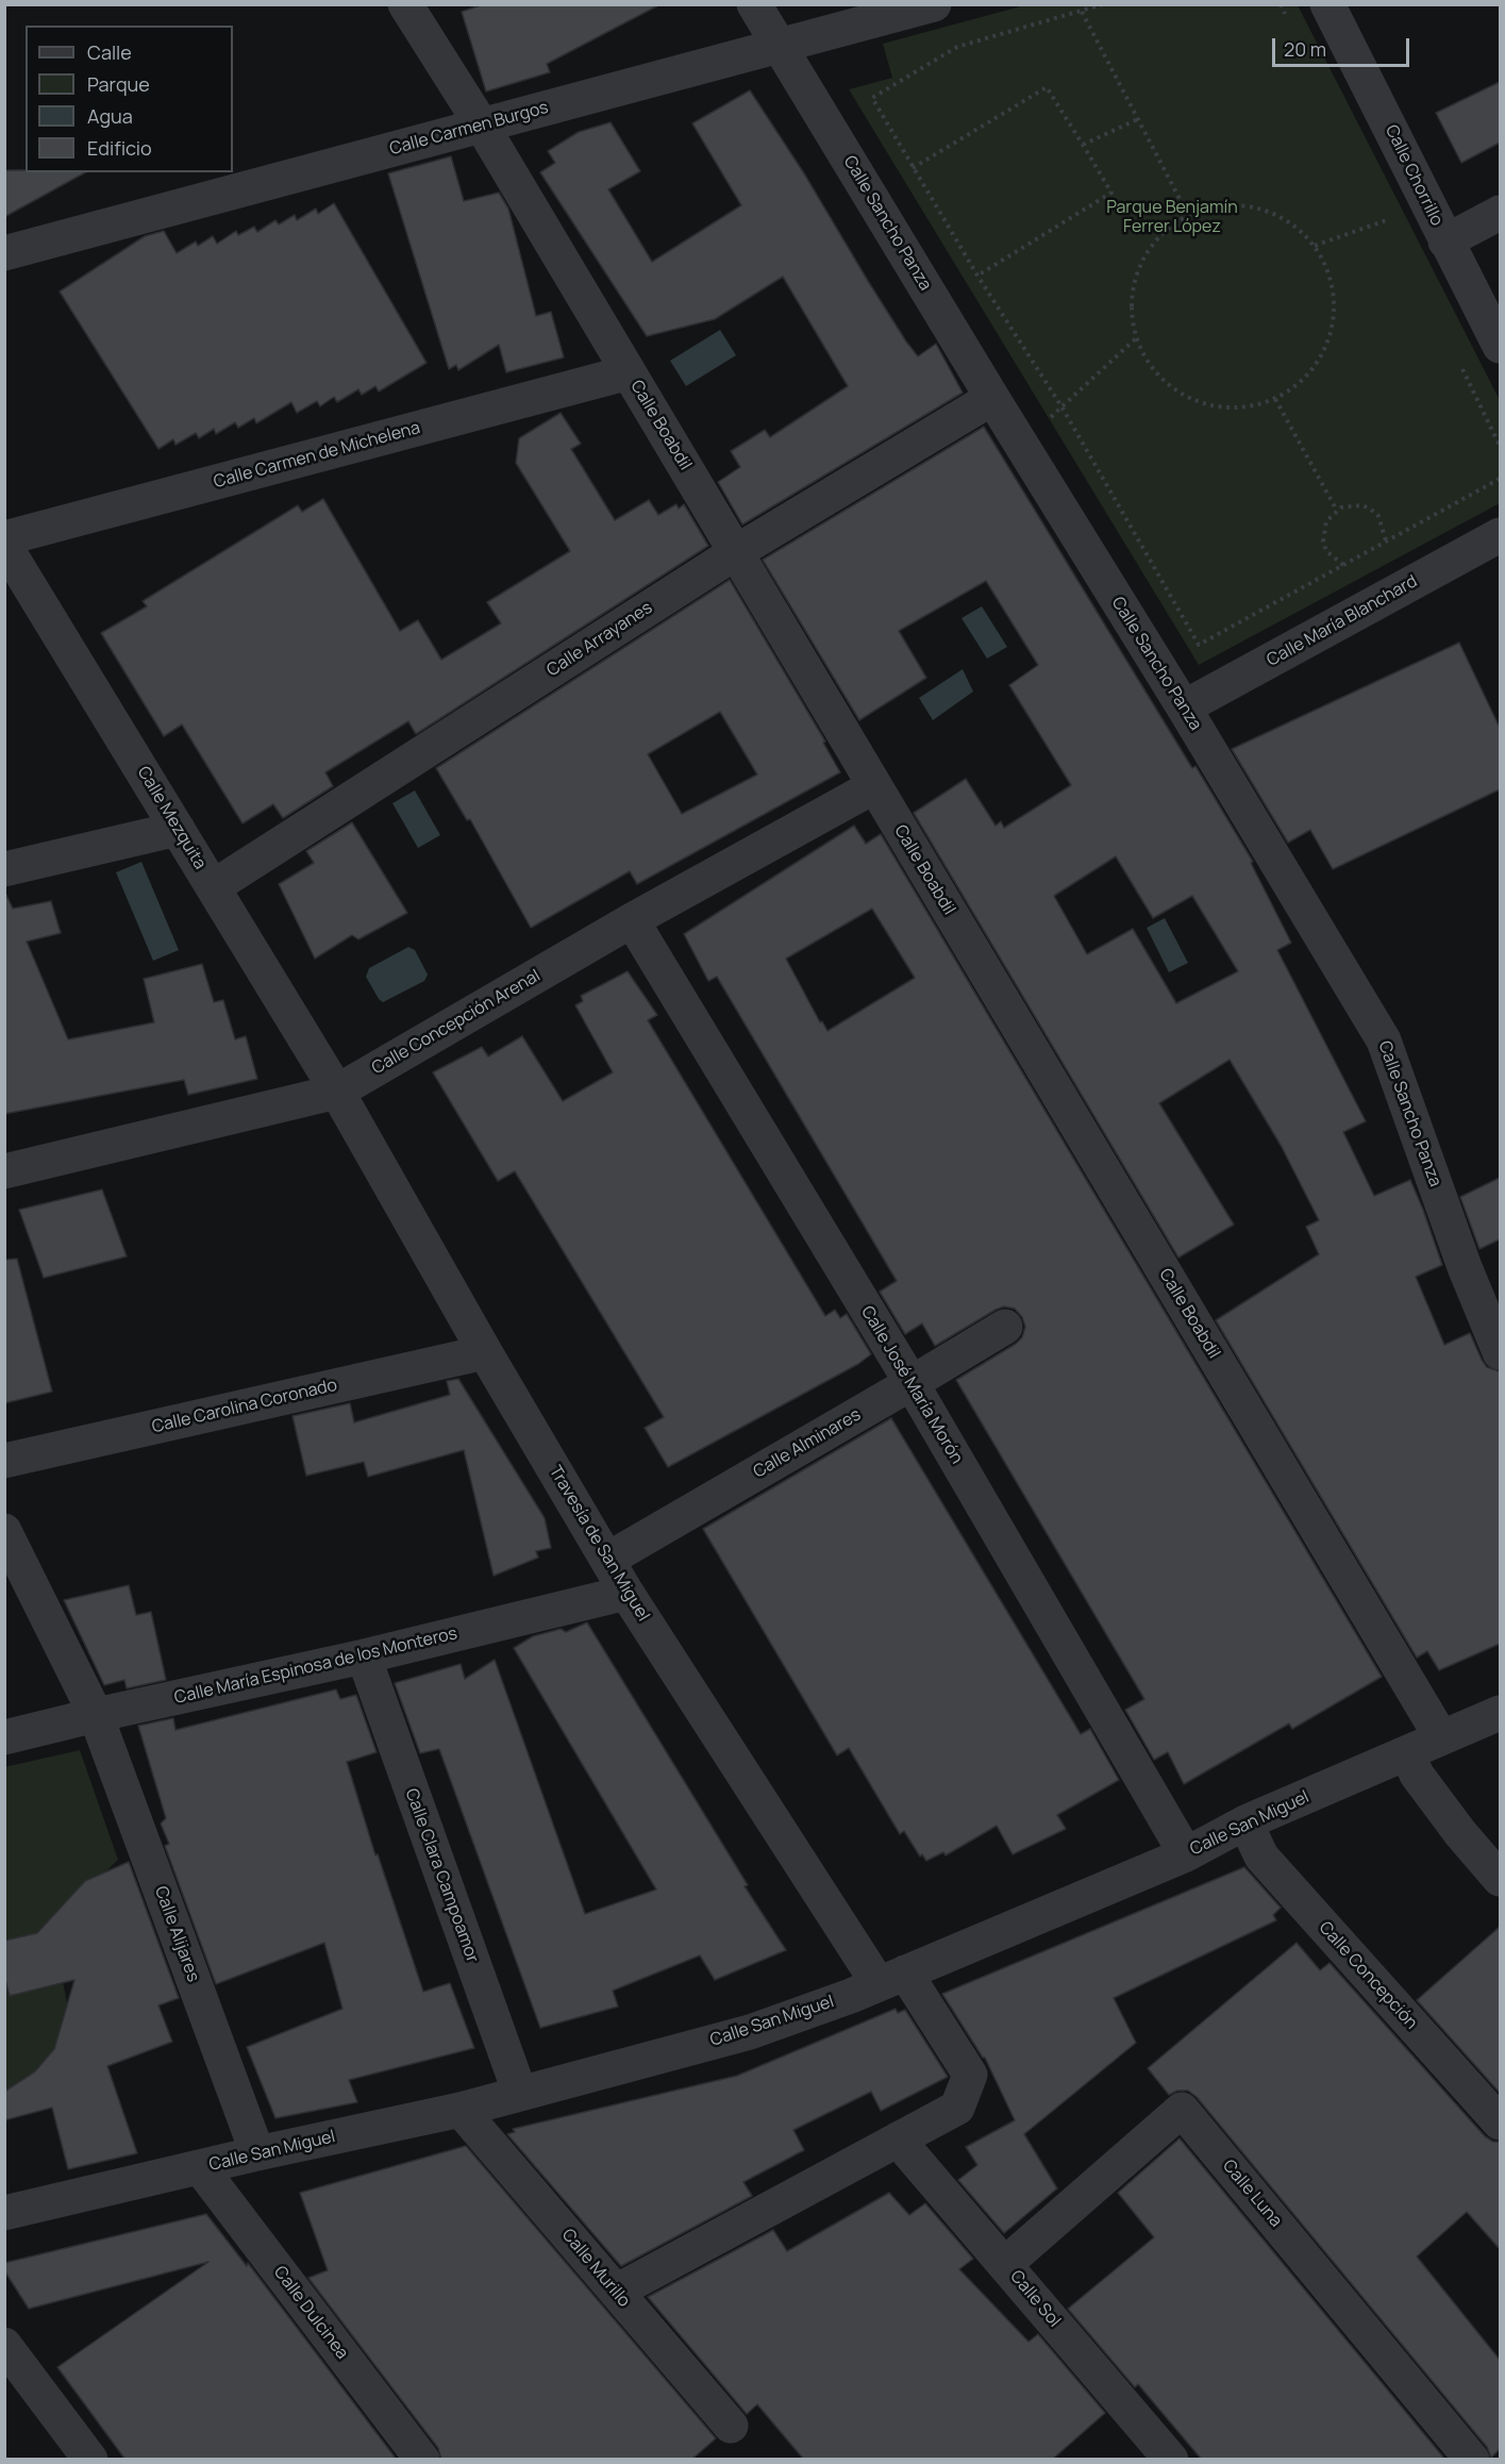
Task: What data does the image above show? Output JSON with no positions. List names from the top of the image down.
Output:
{
  "streets": {
    "street": [
      "Calle Carmen Burgos",
      "Calle Chorrillo",
      "Calle Sancho Panza",
      "Calle Boabdil",
      "Calle Carmen de Michelena",
      "Calle María Blanchard",
      "Calle Arrayanes",
      "Calle Mezquita",
      "Calle Concepción Arenal",
      "Calle José María Morón",
      "Calle Carolina Coronado",
      "Calle Alminares",
      "Travesía de San Miguel",
      "Calle María Espinosa de los Monteros",
      "Calle San Miguel",
      "Calle Clara Campoamor",
      "Calle Alijares",
      "Calle Concepción",
      "Calle Luna",
      "Calle Murillo",
      "Calle Sol",
      "Calle Dulcinea"
    ]
  },
  "crossings": [
    ["Calle Carmen Burgos", "Calle Sancho Panza"],
    ["Calle Carmen Burgos", "Calle Boabdil"],
    ["Calle Sancho Panza", "Calle María Blanchard"],
    ["Calle Sancho Panza", "Calle Arrayanes"],
    ["Calle Boabdil", "Calle Carmen de Michelena"],
    ["Calle Boabdil", "Calle Arrayanes"],
    ["Calle Boabdil", "Calle Concepción Arenal"],
    ["Calle Boabdil", "Calle San Miguel"],
    ["Calle Arrayanes", "Calle Mezquita"],
    ["Calle Mezquita", "Calle Concepción Arenal"],
    ["Calle Mezquita", "Travesía de San Miguel"],
    ["Calle Concepción Arenal", "Calle José María Morón"],
    ["Calle Concepción Arenal", "Travesía de San Miguel"],
    ["Calle José María Morón", "Calle Alminares"],
    ["Calle José María Morón", "Calle San Miguel"],
    ["Calle Carolina Coronado", "Travesía de San Miguel"],
    ["Calle Alminares", "Travesía de San Miguel"],
    ["Travesía de San Miguel", "Calle María Espinosa de los Monteros"],
    ["Travesía de San Miguel", "Calle San Miguel"],
    ["Calle María Espinosa de los Monteros", "Calle Clara Campoamor"],
    ["Calle María Espinosa de los Monteros", "Calle Alijares"],
    ["Calle San Miguel", "Calle Clara Campoamor"],
    ["Calle San Miguel", "Calle Alijares"],
    ["Calle San Miguel", "Calle Concepción"],
    ["Calle San Miguel", "Calle Murillo"],
    ["Calle San Miguel", "Calle Dulcinea"],
    ["Calle Luna", "Calle Sol"]
  ],
  "parks": ["Parque Benjamín Ferrer López"],
  "legend": [
    "Calle",
    "Parque",
    "Agua",
    "Edificio"
  ],
  "scale_bar": "20 m"
}
